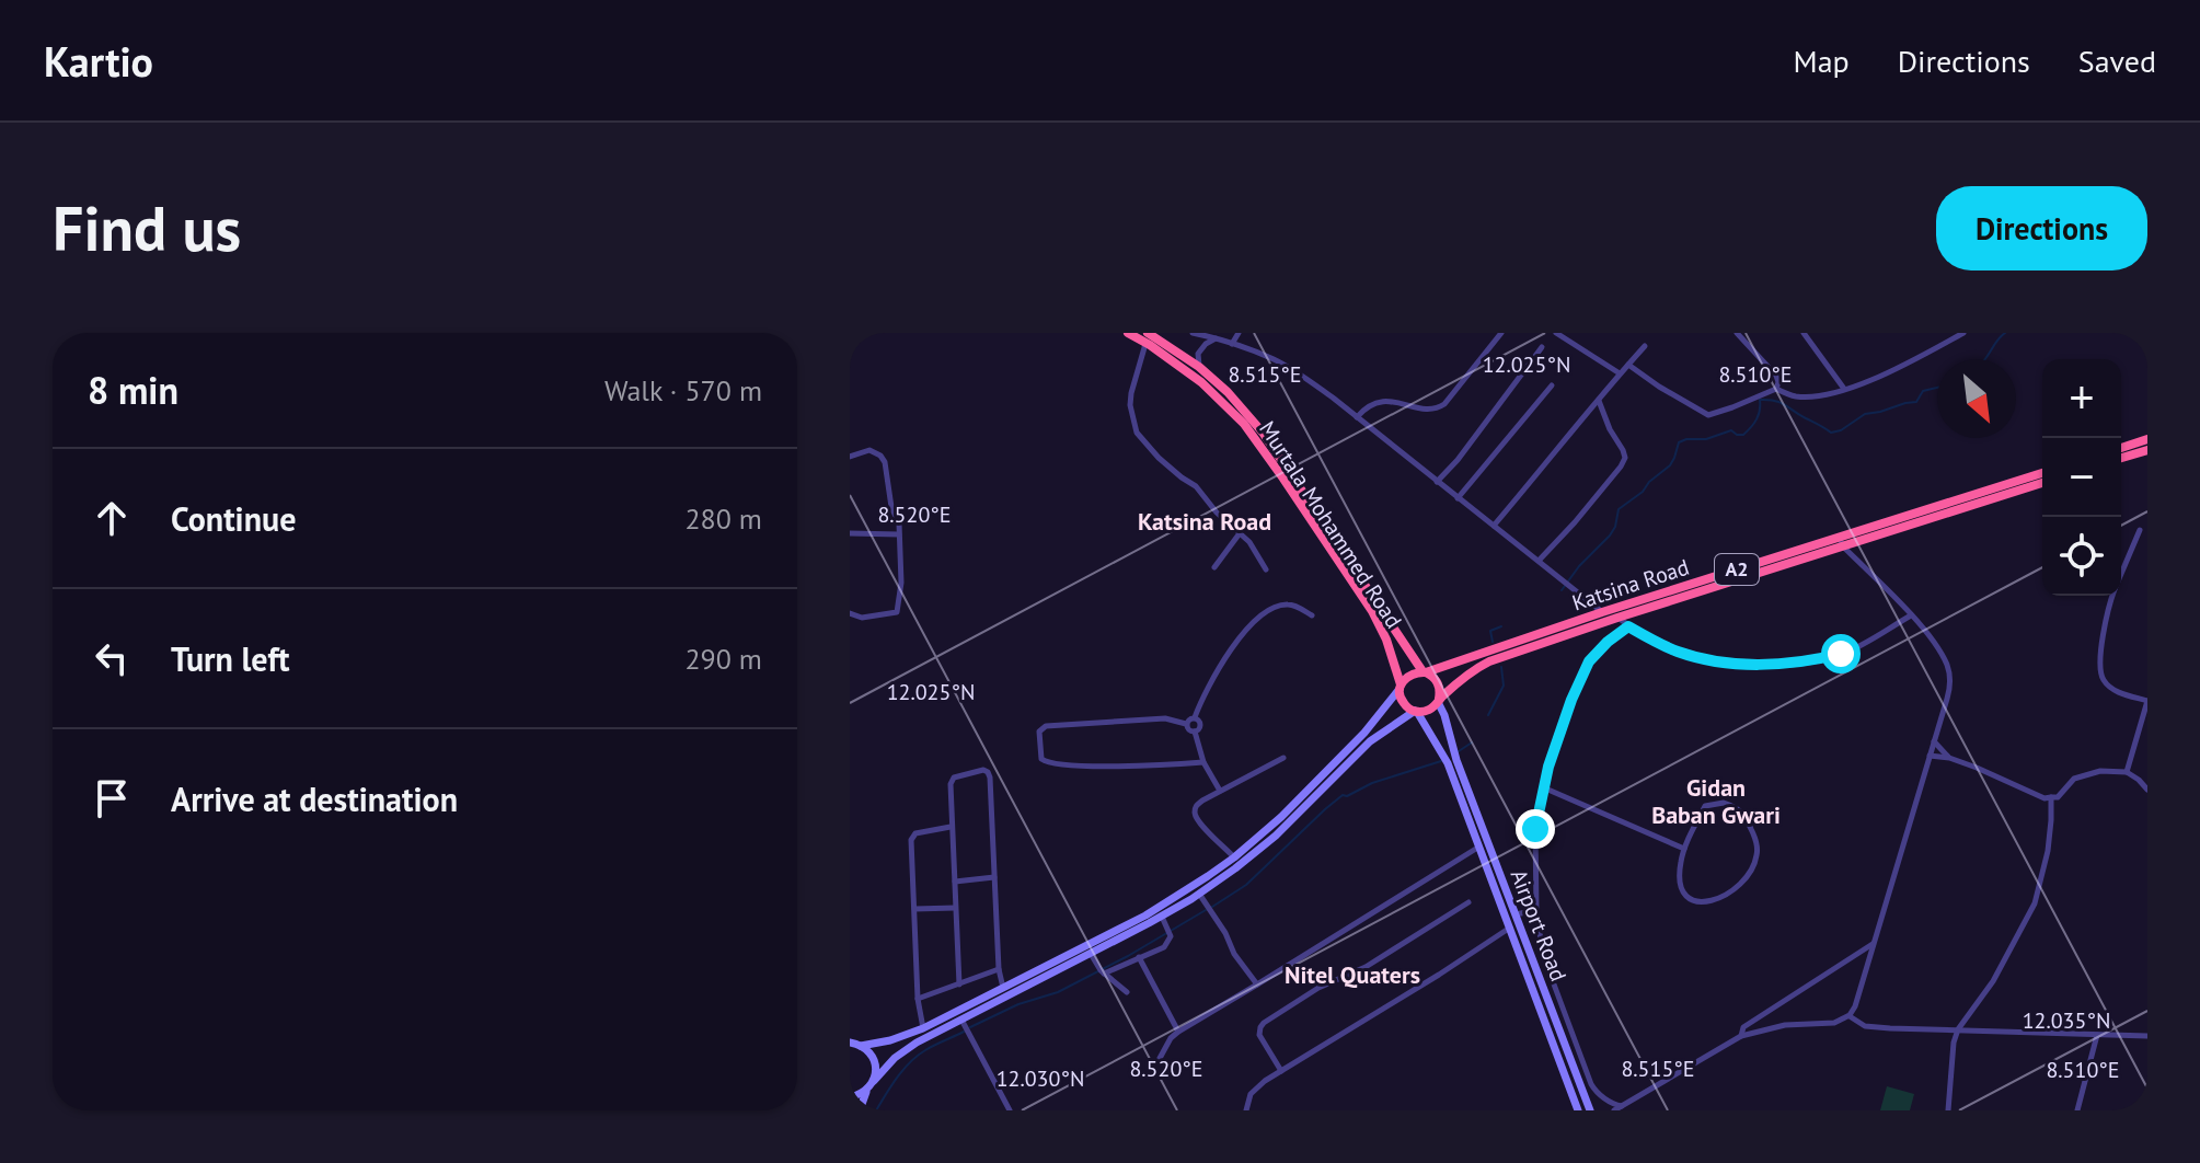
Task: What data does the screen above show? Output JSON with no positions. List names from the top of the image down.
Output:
{
  "streets": {
    "highway": ["Murtala Mohammed Road", "A2", "Katsina Road"],
    "main road": ["Airport Road"]
  },
  "crossings": [
    ["Murtala Mohammed Road", "A2"],
    ["Murtala Mohammed Road", "Katsina Road"],
    ["Murtala Mohammed Road", "Airport Road"],
    ["A2", "Katsina Road"],
    ["A2", "Airport Road"],
    ["Katsina Road", "Airport Road"]
  ],
  "districts": ["Katsina Road", "Gidan Baban Gwari", "Nitel Quaters"],
  "north": "bottom right",
  "page": {
    "header": "Kartio",
    "nav": ["Map", "Directions", "Saved"],
    "buttons": "Directions",
    "title": "Find us",
    "heading": ["8 min", "Walk · 570 m"],
    "map_buttons": ["+", "−"],
    "list": [
      ["Continue", "280 m"],
      ["Turn left", "290 m"],
      "Arrive at destination"
    ]
  },
  "coordinates": [
    "12.025°N",
    "8.510°E",
    "8.515°E",
    "8.520°E",
    "12.035°N",
    "12.030°N"
  ]
}
